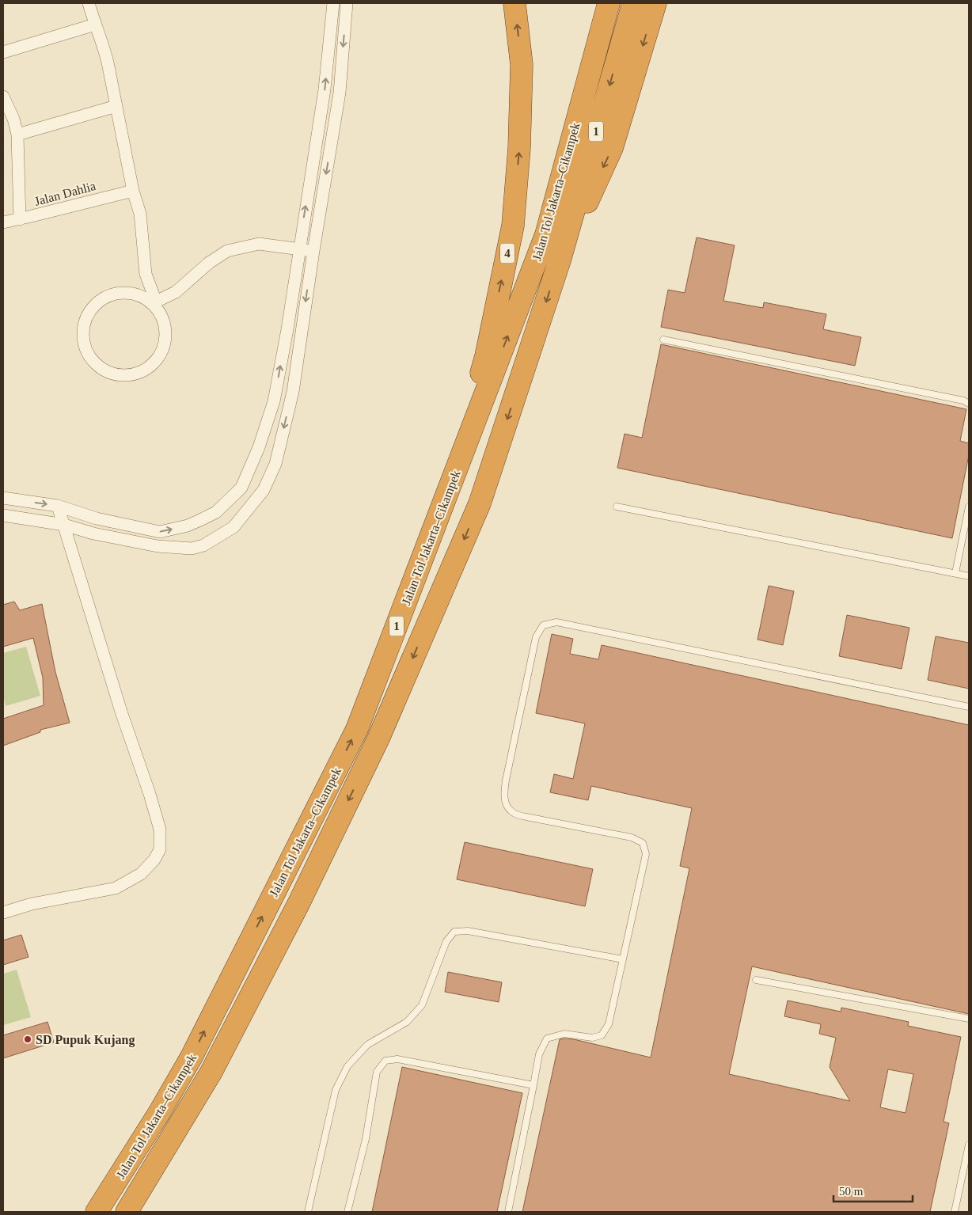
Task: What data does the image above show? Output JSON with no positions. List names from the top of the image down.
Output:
{
  "streets": {
    "highway": ["1", "Jalan Tol Jakarta–Cikampek", "4"],
    "street": ["Jalan Dahlia"]
  },
  "crossings": [
    ["Jalan Tol Jakarta–Cikampek", "4"]
  ],
  "places": ["SD Pupuk Kujang"],
  "scale_bar": "50 m"
}
